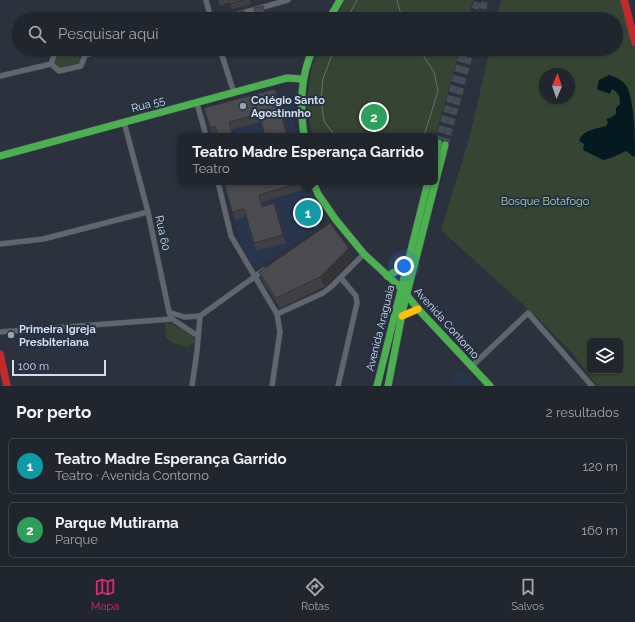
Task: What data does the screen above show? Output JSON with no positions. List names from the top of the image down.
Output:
{
  "streets": {
    "street": [
      "Rua 55",
      "Rua 60",
      "Avenida Contorno",
      "Avenida Araguaia"
    ]
  },
  "crossings": [
    ["Rua 55", "Rua 60"],
    ["Avenida Contorno", "Avenida Araguaia"]
  ],
  "parks": ["Bosque Botafogo"],
  "places": ["Colégio Santo Agostinnho", "Primeira Igreja Presbiteriana"],
  "scale_bar": "100 m",
  "north": "top",
  "page": {
    "search": "Pesquisar aqui",
    "pins": ["2", "1"],
    "popup": ["Teatro Madre Esperança Garrido", "Teatro"],
    "scale": "100 m",
    "heading": ["Por perto", "2 resultados"],
    "list": [
      {
        "mark": "1",
        "name": "Teatro Madre Esperança Garrido",
        "note": "Teatro · Avenida Contorno",
        "value": "120 m"
      },
      {
        "mark": "2",
        "name": "Parque Mutirama",
        "note": "Parque",
        "value": "160 m"
      }
    ],
    "nav": ["Mapa", "Rotas", "Salvos"]
  }
}
